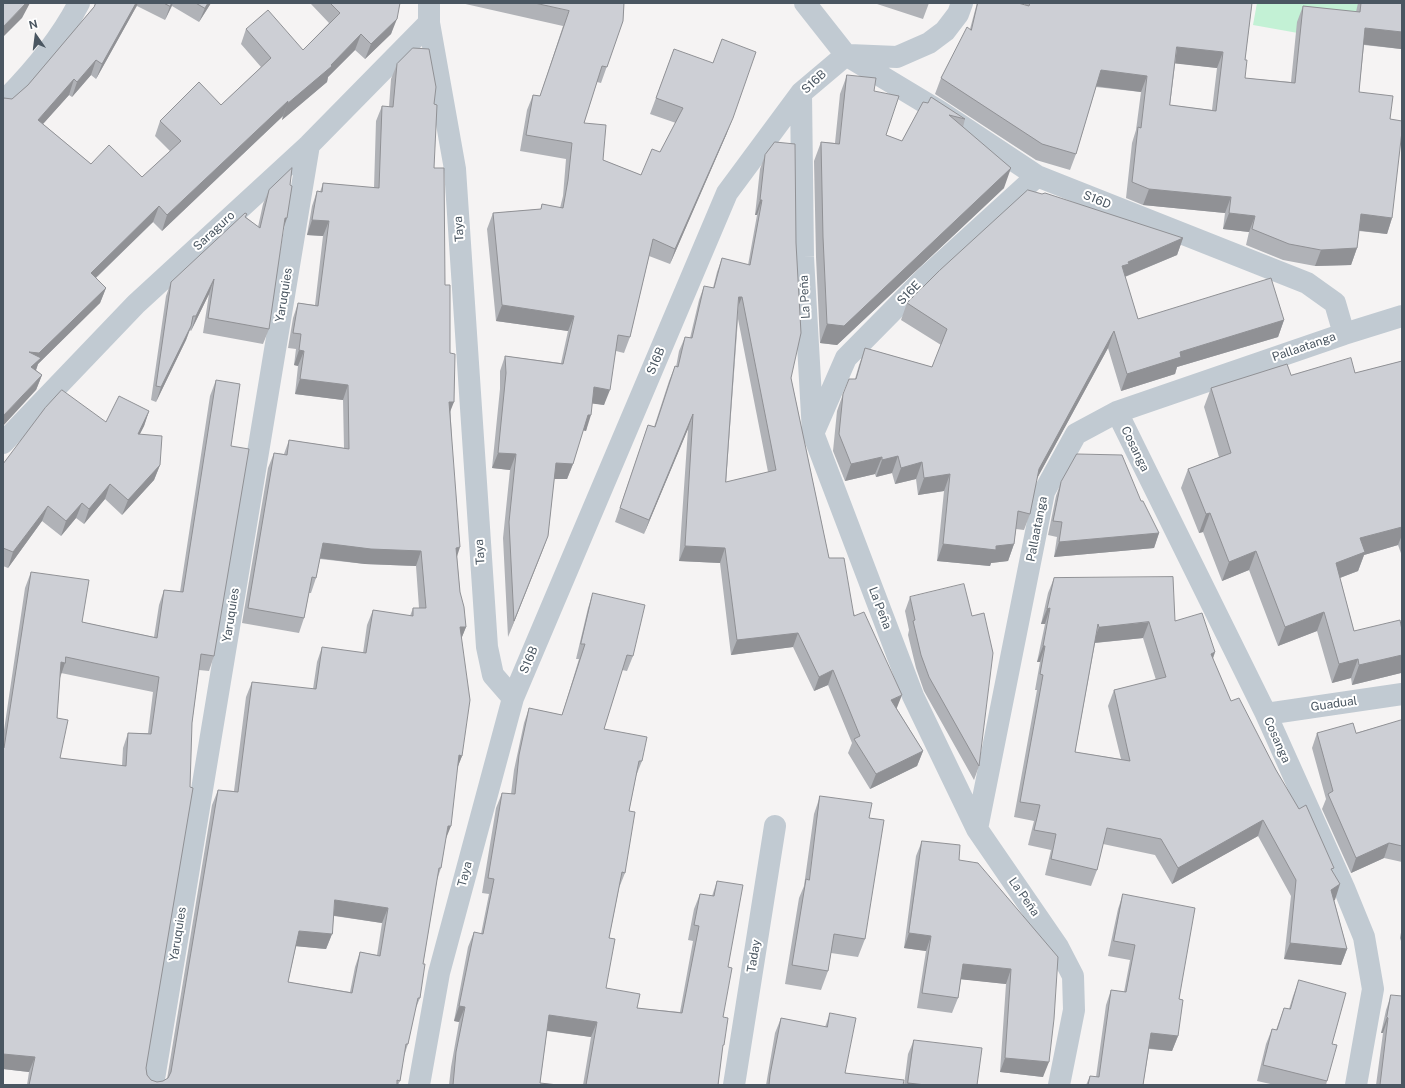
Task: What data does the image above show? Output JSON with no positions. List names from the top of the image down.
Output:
{
  "streets": {
    "street": [
      "S16B",
      "S16D",
      "Taya",
      "Saraguro",
      "S16E",
      "Yaruquies",
      "La Peña",
      "Pallaatanga",
      "Cosanga",
      "Guadual",
      "Taday"
    ]
  },
  "crossings": [
    ["S16B", "S16D"],
    ["S16B", "Taya"],
    ["S16B", "La Peña"],
    ["S16D", "S16E"],
    ["S16D", "Pallaatanga"],
    ["Taya", "Saraguro"],
    ["Saraguro", "Yaruquies"],
    ["S16E", "La Peña"],
    ["La Peña", "Pallaatanga"],
    ["Pallaatanga", "Cosanga"],
    ["Cosanga", "Guadual"]
  ],
  "north": "top"
}
